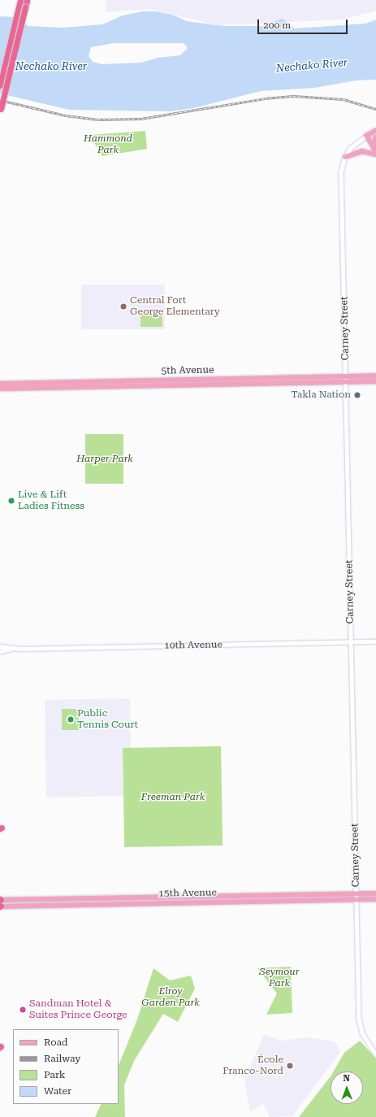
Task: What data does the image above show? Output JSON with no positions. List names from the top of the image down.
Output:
{
  "streets": {
    "main road": ["5th Avenue", "15th Avenue"],
    "street": ["Carney Street", "10th Avenue"]
  },
  "crossings": [
    ["Carney Street", "5th Avenue"],
    ["Carney Street", "10th Avenue"],
    ["Carney Street", "15th Avenue"]
  ],
  "water": ["Nechako River"],
  "parks": [
    "Hammond Park",
    "Harper Park",
    "Freeman Park",
    "Seymour Park",
    "Elroy Garden Park"
  ],
  "places": [
    "Central Fort George Elementary",
    "Takla Nation",
    "Live & Lift Ladies Fitness",
    "Public Tennis Court",
    "Sandman Hotel & Suites Prince George",
    "École Franco-Nord"
  ],
  "legend": [
    "Road",
    "Railway",
    "Park",
    "Water"
  ],
  "scale_bar": "200 m",
  "north": "top"
}
